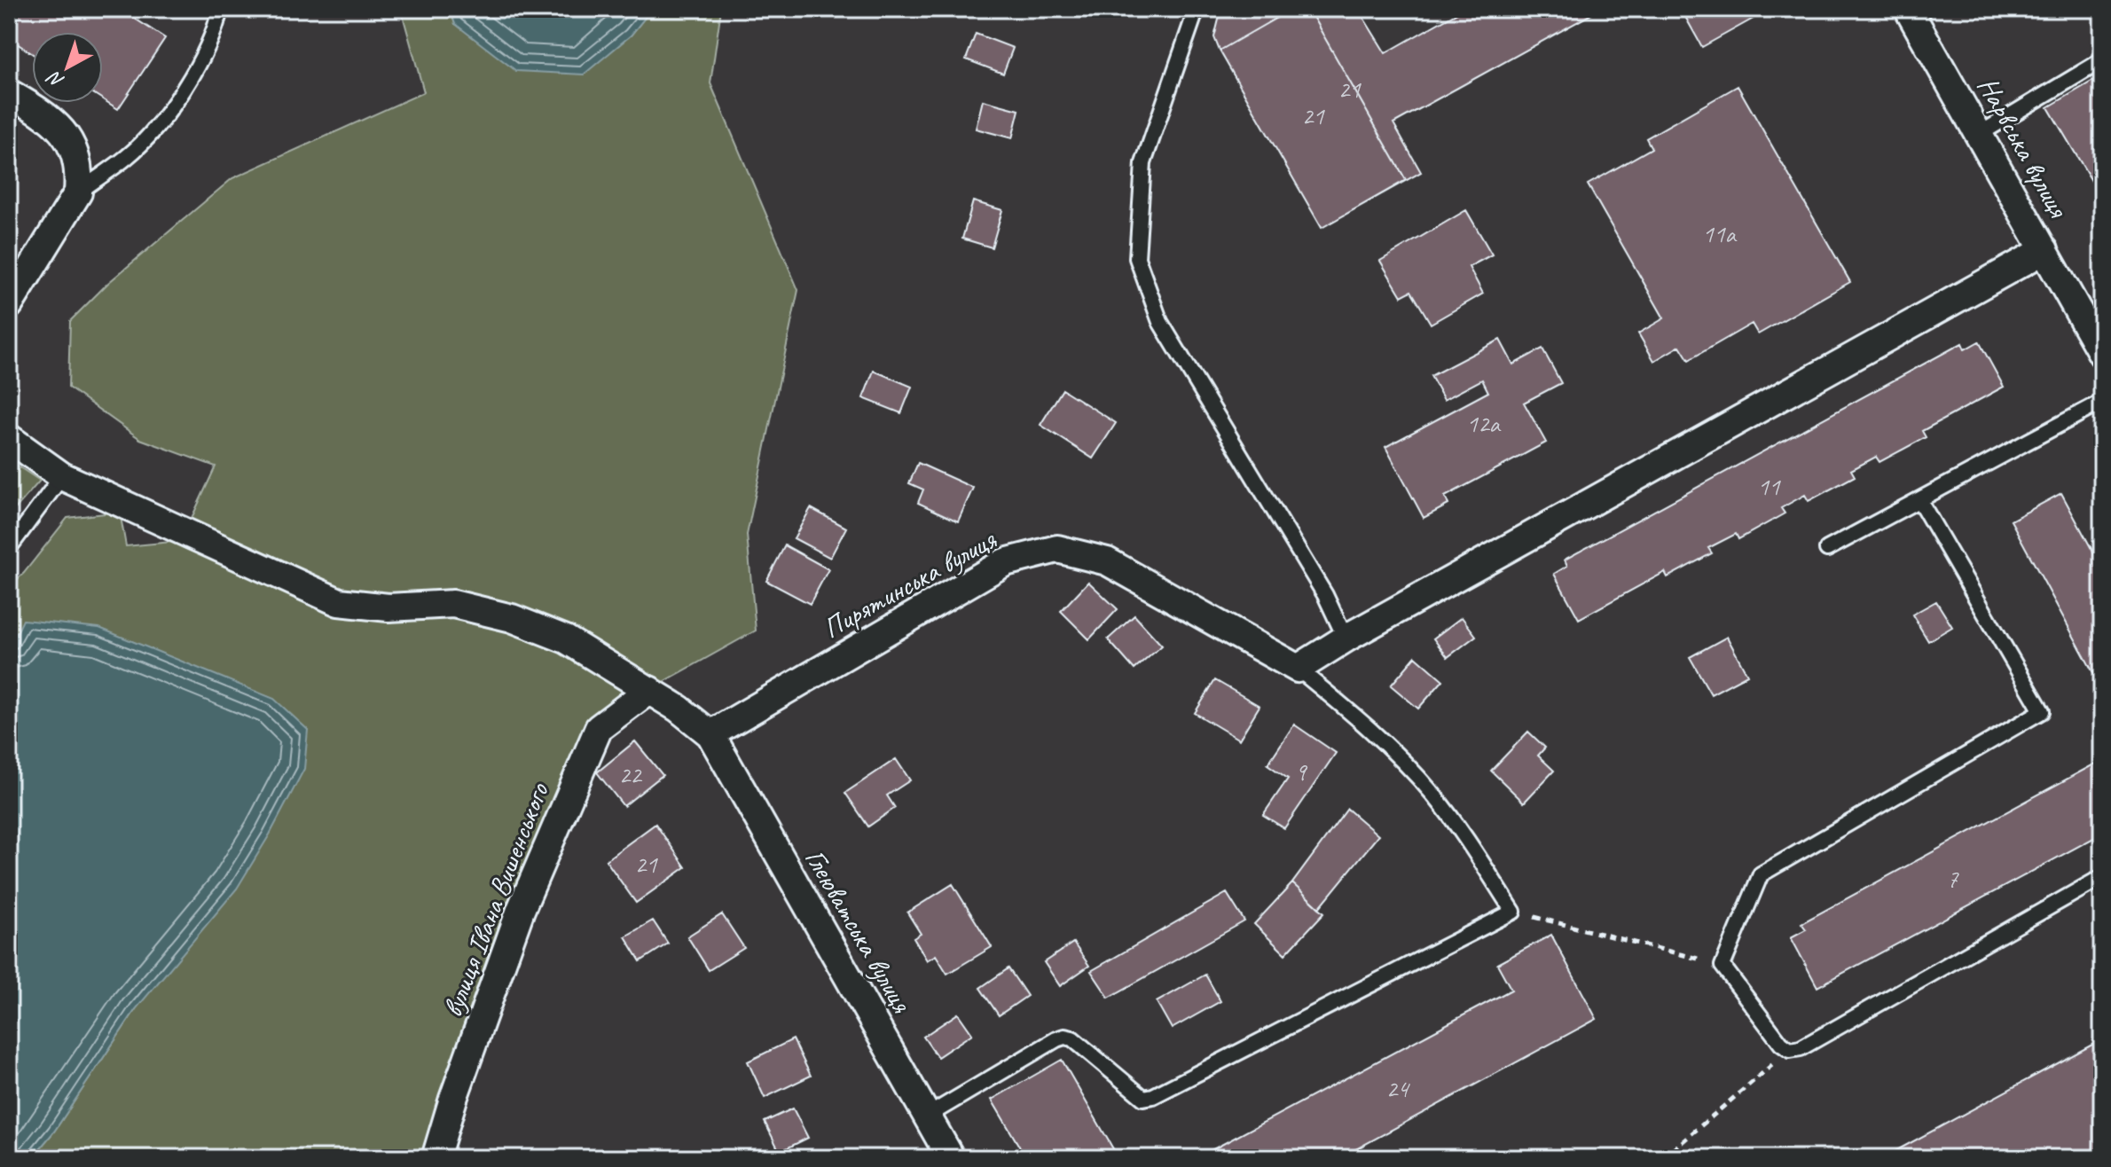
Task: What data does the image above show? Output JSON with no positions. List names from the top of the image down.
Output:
{
  "streets": {
    "street": [
      "Нарвська вулиця",
      "Пирятинська вулиця",
      "вулиця Івана Вишенського",
      "Глеюватська вулиця"
    ]
  },
  "crossings": [
    ["Пирятинська вулиця", "Глеюватська вулиця"]
  ],
  "house_numbers": [
    "21",
    "21",
    "11а",
    "12а",
    "11",
    "9",
    "22",
    "21",
    "7",
    "24"
  ],
  "north": "bottom left"
}
